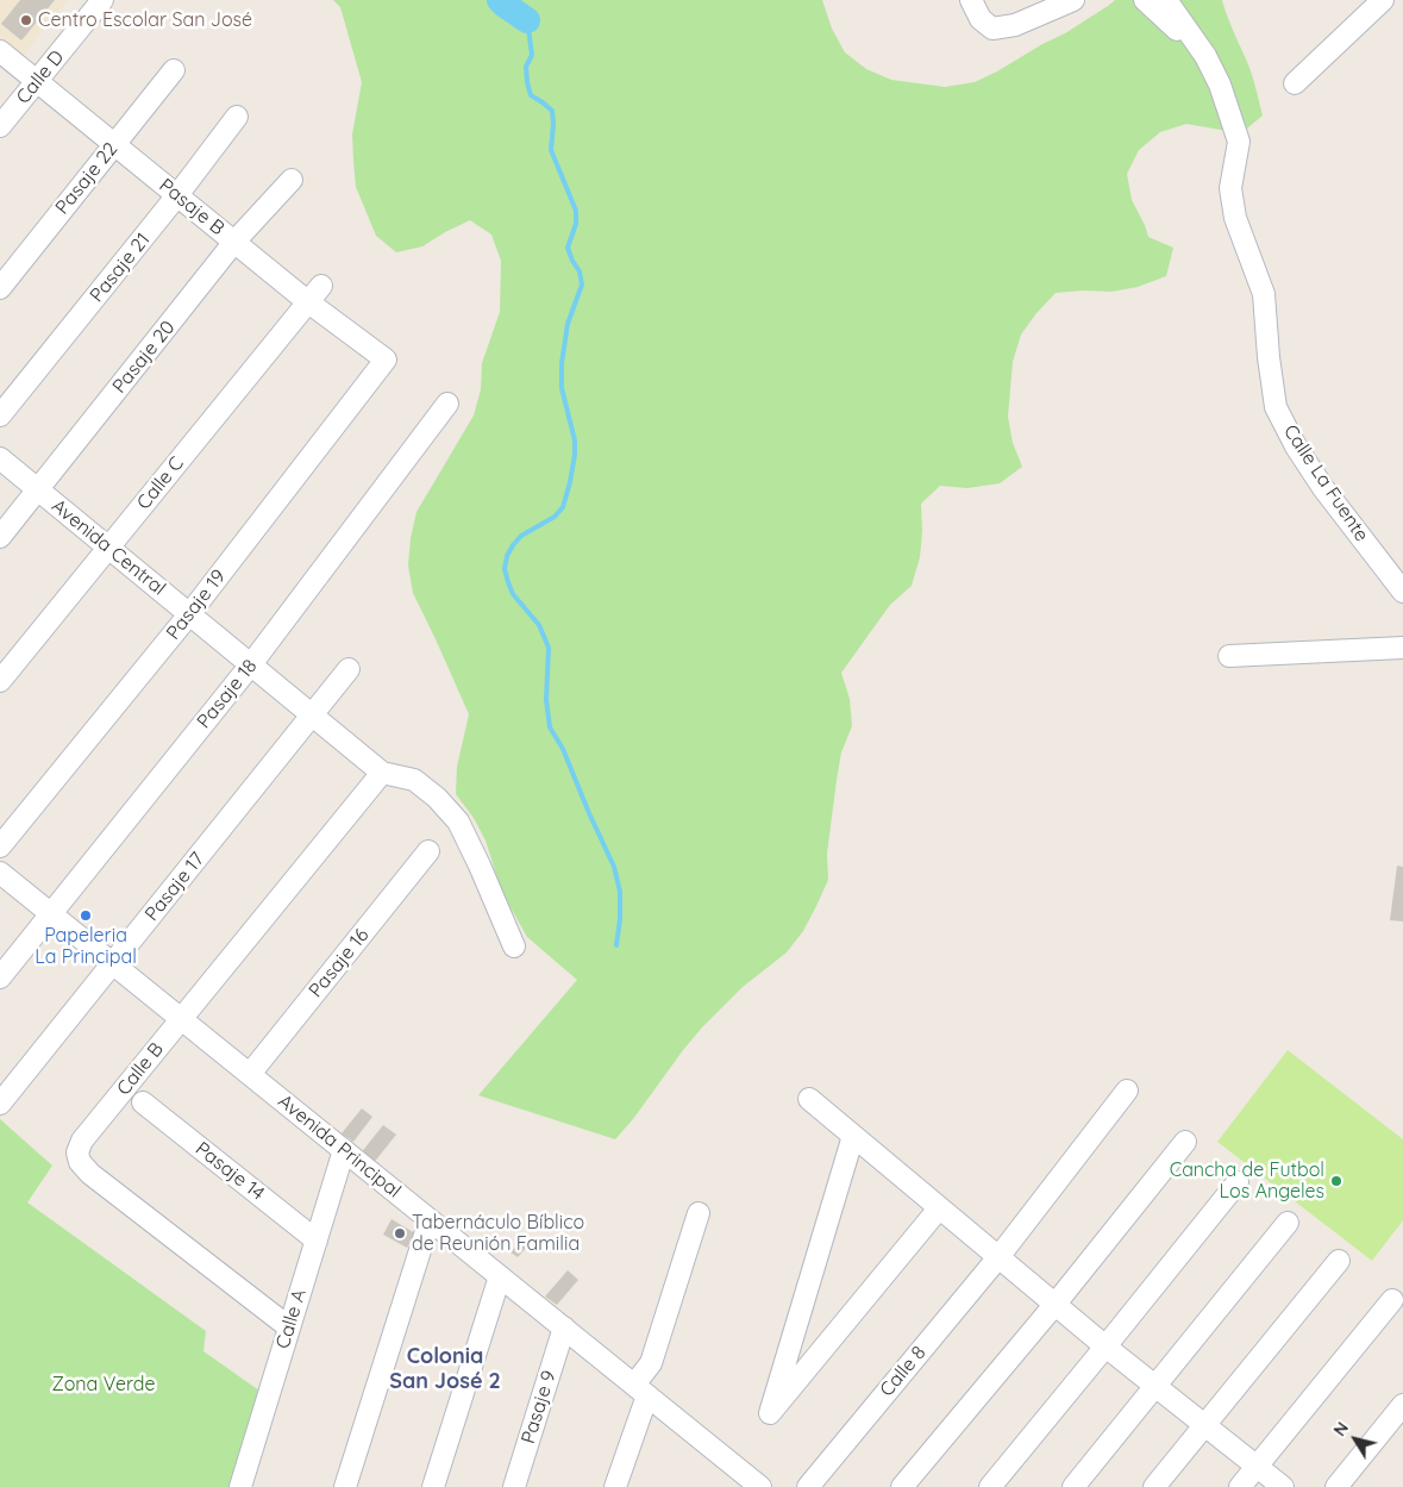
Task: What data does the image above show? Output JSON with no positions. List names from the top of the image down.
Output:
{
  "streets": {
    "street": [
      "Calle D",
      "Pasaje 22",
      "Pasaje B",
      "Pasaje 21",
      "Pasaje 20",
      "Calle C",
      "Calle La Fuente",
      "Avenida Central",
      "Pasaje 19",
      "Pasaje 18",
      "Pasaje 17",
      "Pasaje 16",
      "Calle B",
      "Avenida Principal",
      "Pasaje 14",
      "Calle A",
      "Calle 8",
      "Pasaje 9"
    ]
  },
  "crossings": [
    ["Calle D", "Pasaje B"],
    ["Pasaje 22", "Pasaje B"],
    ["Pasaje B", "Pasaje 21"],
    ["Pasaje B", "Pasaje 20"],
    ["Pasaje B", "Calle C"],
    ["Pasaje B", "Pasaje 19"],
    ["Pasaje 20", "Avenida Central"],
    ["Calle C", "Avenida Central"],
    ["Avenida Central", "Pasaje 19"],
    ["Avenida Central", "Pasaje 18"],
    ["Avenida Central", "Pasaje 17"],
    ["Avenida Central", "Calle B"],
    ["Pasaje 18", "Avenida Principal"],
    ["Pasaje 17", "Avenida Principal"],
    ["Pasaje 16", "Avenida Principal"],
    ["Calle B", "Avenida Principal"],
    ["Calle B", "Calle A"],
    ["Avenida Principal", "Calle A"],
    ["Avenida Principal", "Pasaje 9"],
    ["Pasaje 14", "Calle A"]
  ],
  "districts": ["Colonia San José 2"],
  "parks": ["Zona Verde"],
  "places": [
    "Centro Escolar San José",
    "Papeleria La Principal",
    "Cancha de Futbol Los Angeles",
    "Tabernáculo Bíblico de Reunión Familia"
  ],
  "north": "top left"
}
